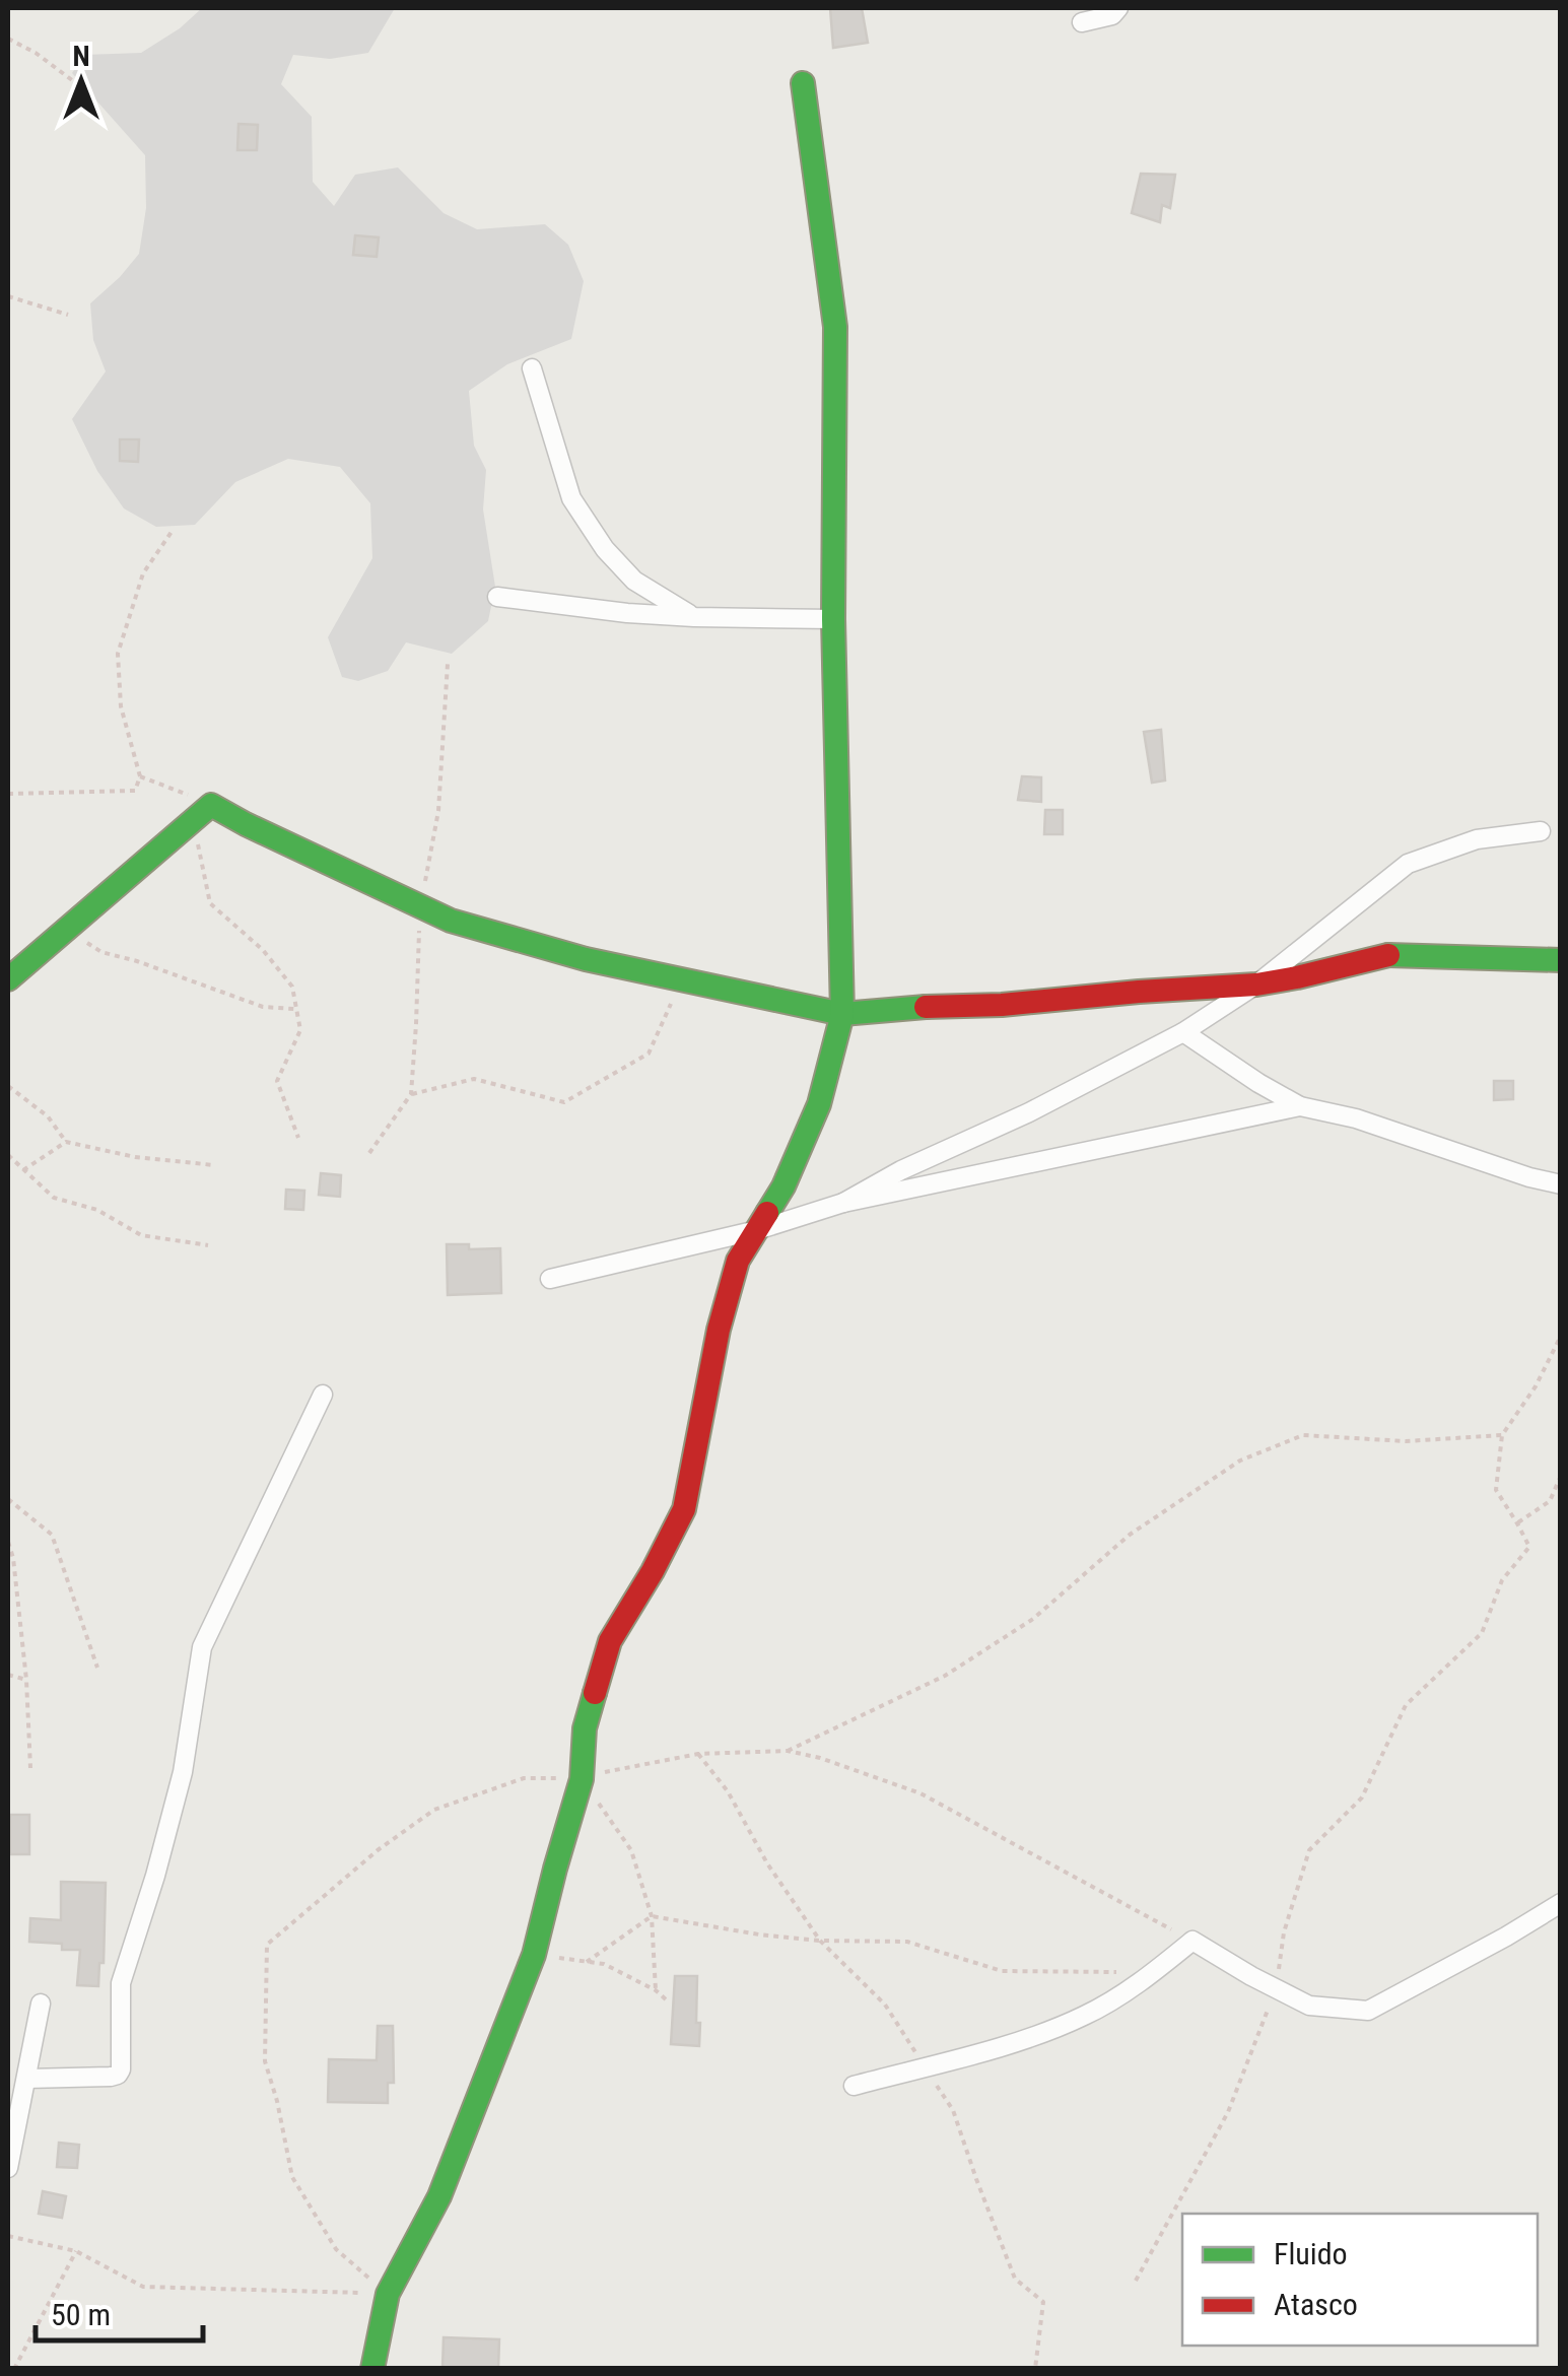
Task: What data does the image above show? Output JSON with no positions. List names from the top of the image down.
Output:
{
  "legend": ["Fluido", "Atasco"],
  "scale_bar": "50 m",
  "north": "top"
}
